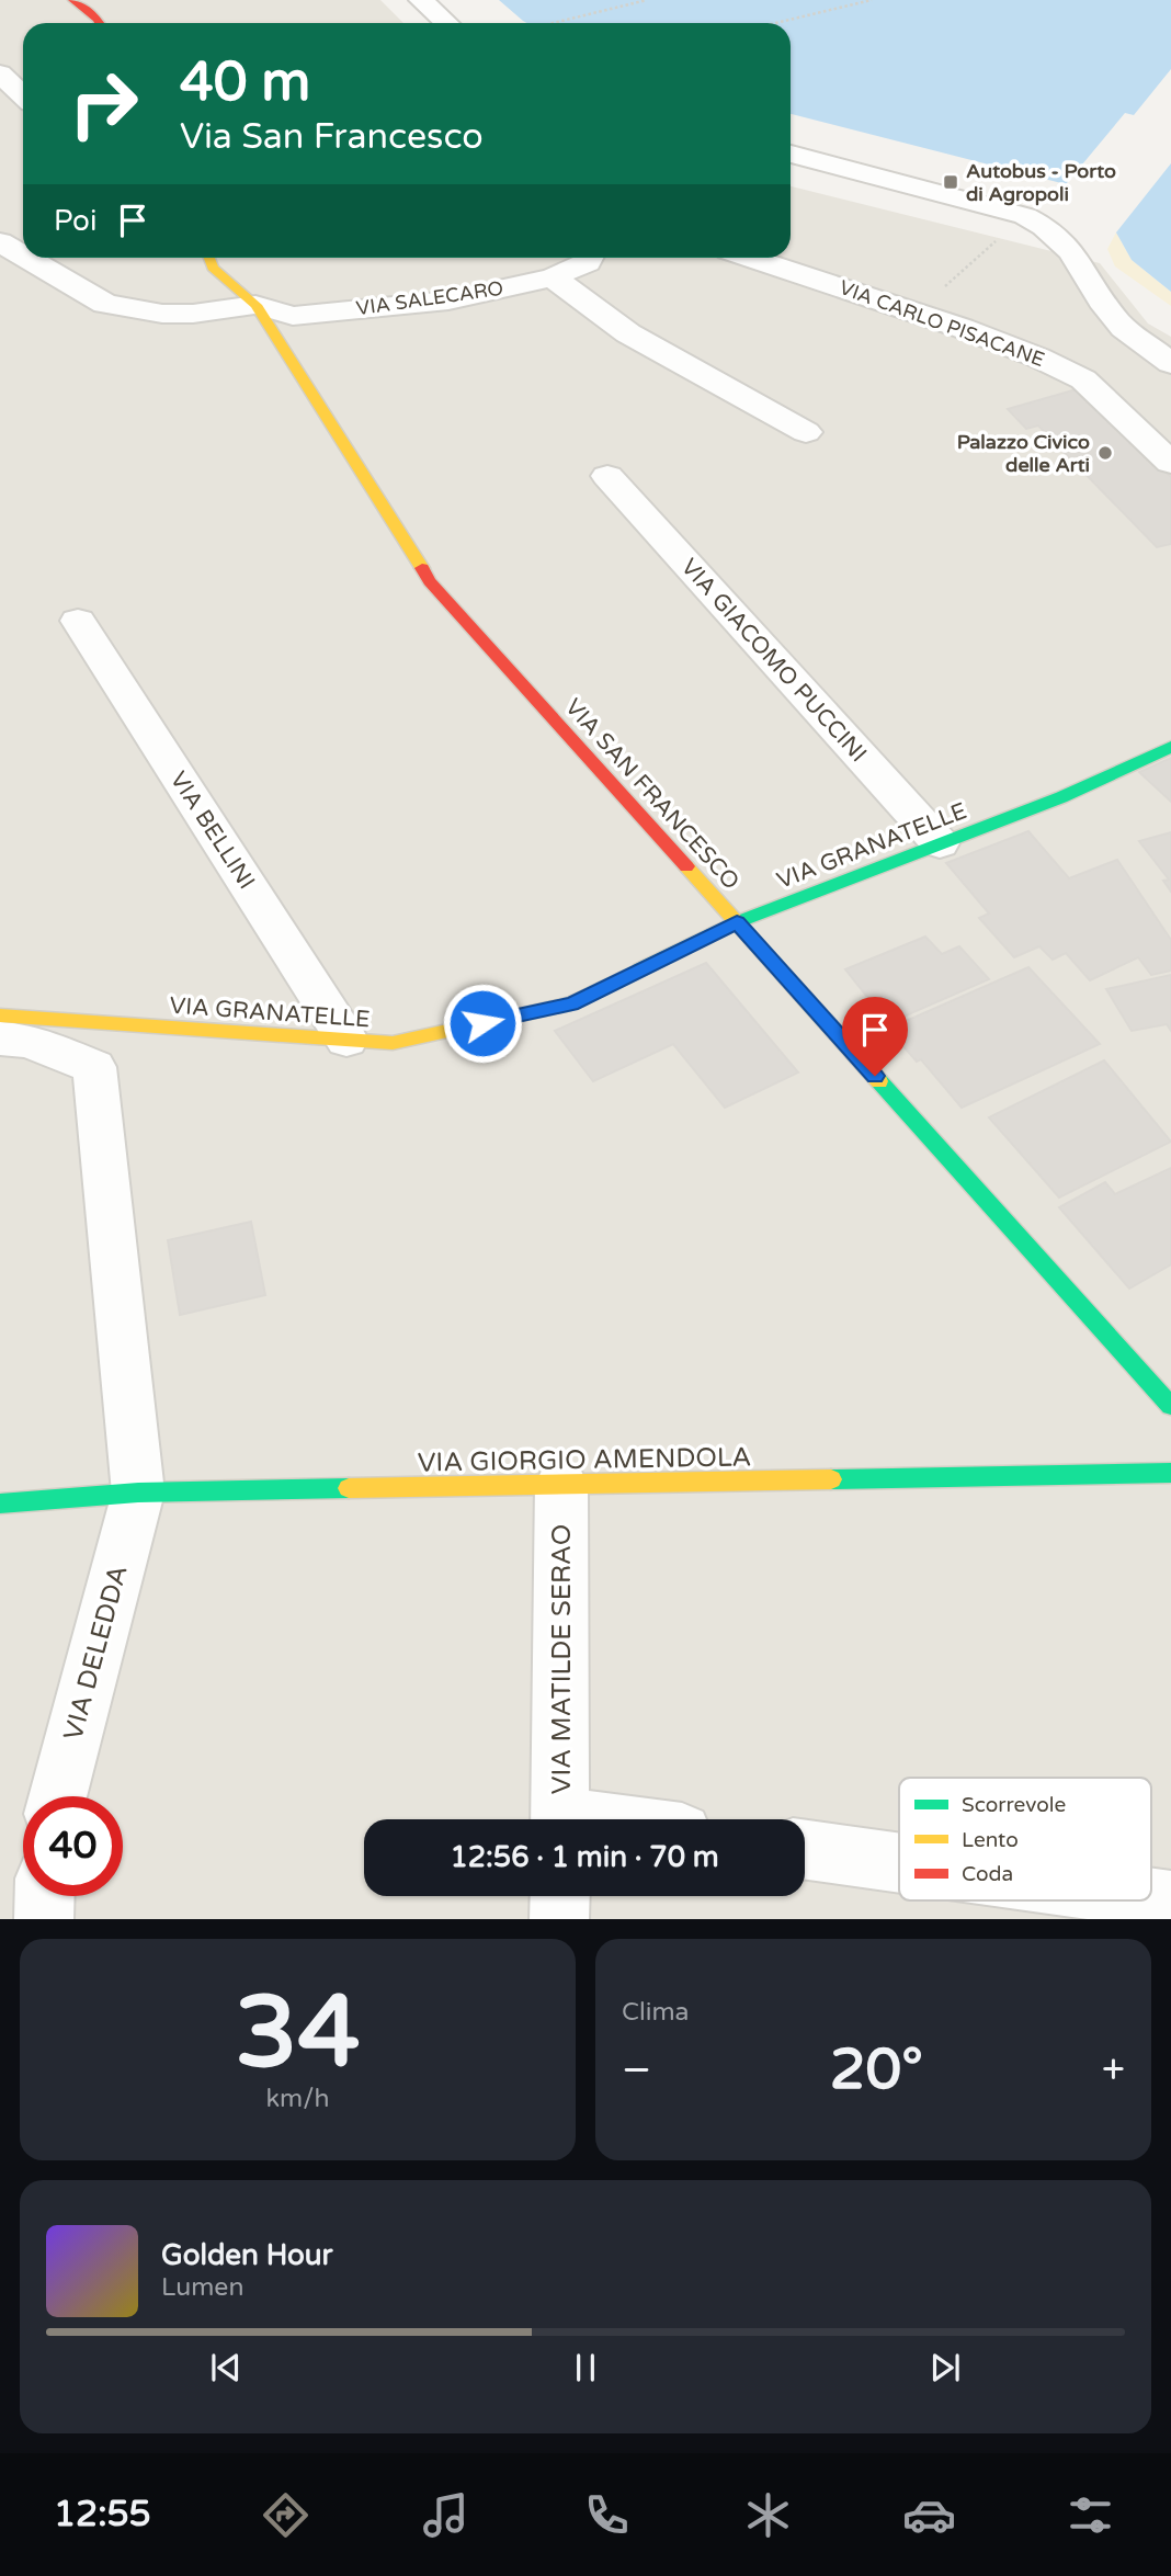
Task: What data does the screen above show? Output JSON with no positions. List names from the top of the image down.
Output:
{
  "streets": {
    "street": [
      "VIA SALECARO",
      "VIA CARLO PISACANE",
      "VIA GIACOMO PUCCINI",
      "VIA SAN FRANCESCO",
      "VIA BELLINI",
      "VIA GRANATELLE",
      "VIA GIORGIO AMENDOLA",
      "VIA DELEDDA",
      "VIA MATILDE SERAO"
    ]
  },
  "crossings": [
    ["VIA SALECARO", "VIA SAN FRANCESCO"],
    ["VIA GIACOMO PUCCINI", "VIA GRANATELLE"],
    ["VIA SAN FRANCESCO", "VIA GRANATELLE"],
    ["VIA BELLINI", "VIA GRANATELLE"],
    ["VIA GIORGIO AMENDOLA", "VIA DELEDDA"],
    ["VIA GIORGIO AMENDOLA", "VIA MATILDE SERAO"]
  ],
  "places": {
    "transit": ["Autobus - Porto di Agropoli"],
    "other": ["Palazzo Civico delle Arti"]
  },
  "legend": ["Scorrevole", "Lento", "Coda"],
  "page": {
    "turn": ["40 m", "Via San Francesco"],
    "then": "Poi",
    "limit": "40",
    "trip": "12:56 · 1 min · 70 m",
    "tile": [
      ["34", "km/h"],
      "Clima"
    ],
    "heat": ["−", "20°", "+"],
    "song": ["Golden Hour", "Lumen"],
    "tabs": "12:55"
  }
}
